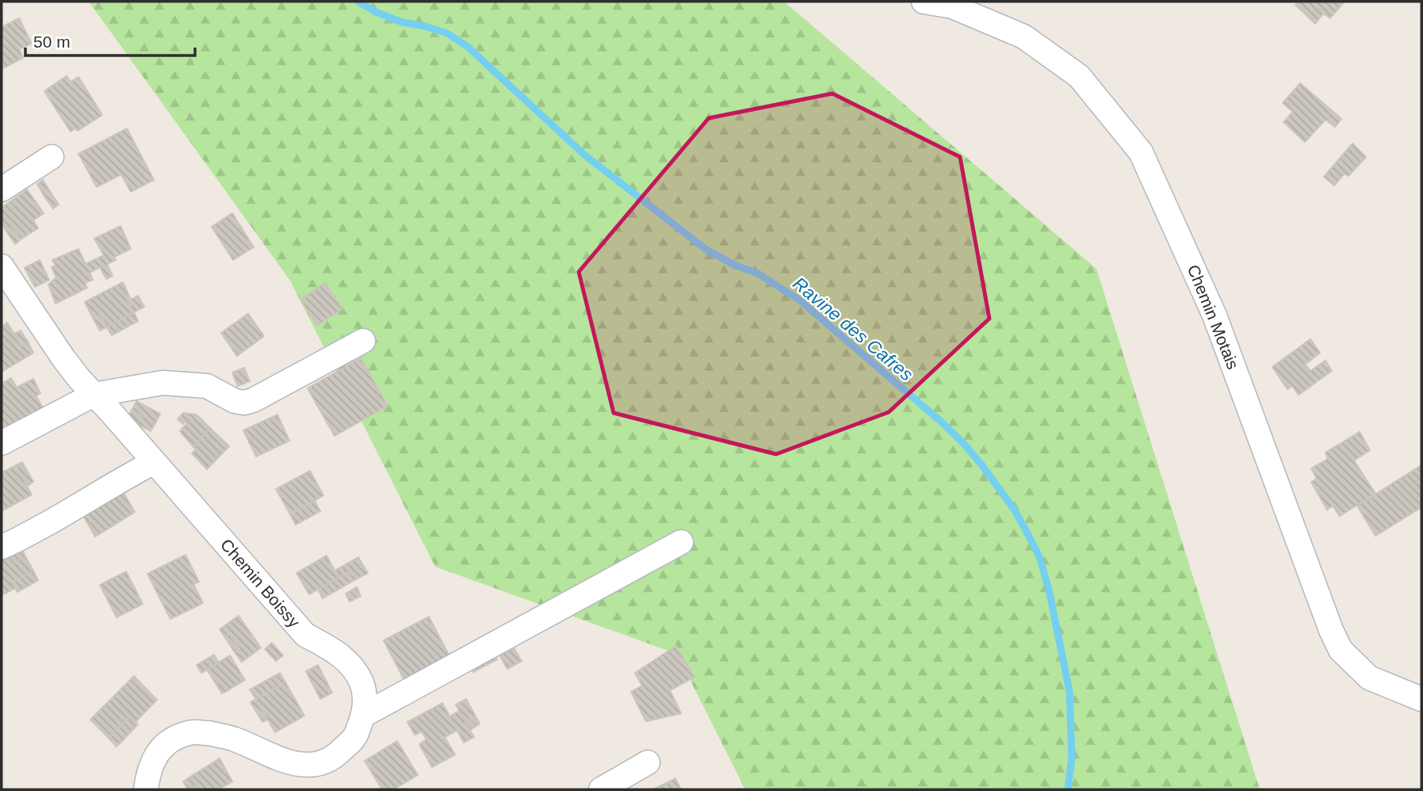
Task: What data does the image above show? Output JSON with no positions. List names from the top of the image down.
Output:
{
  "streets": {
    "street": ["Chemin Motais", "Chemin Boissy"]
  },
  "water": ["Ravine des Cafres"],
  "scale_bar": "50 m"
}
